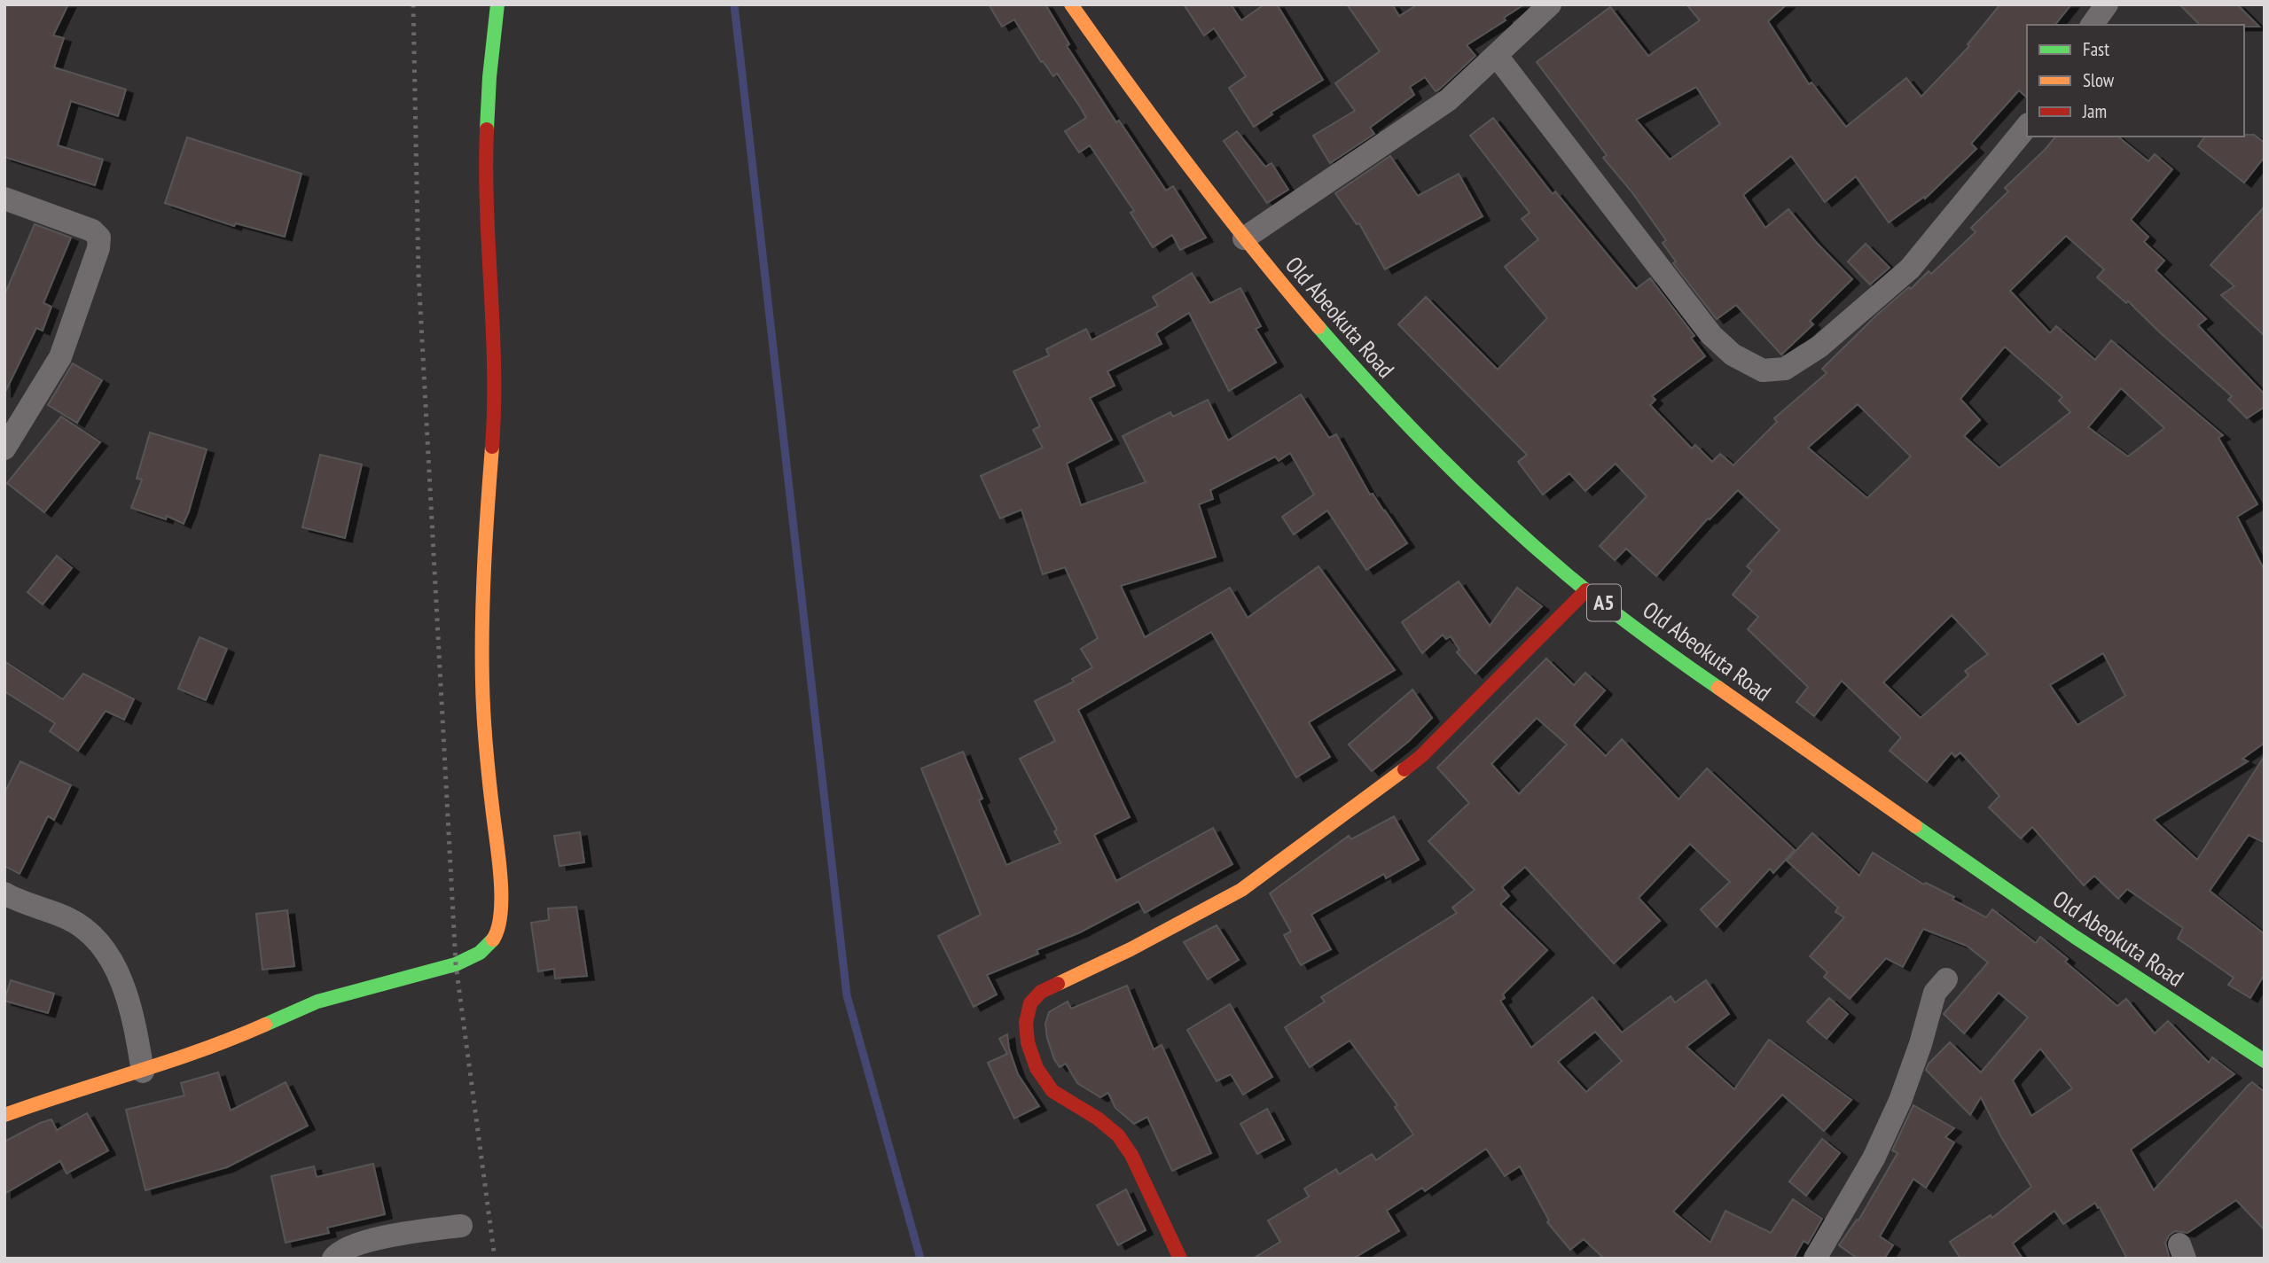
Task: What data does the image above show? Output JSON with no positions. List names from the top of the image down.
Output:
{
  "streets": {
    "main road": ["Old Abeokuta Road", "A5"]
  },
  "legend": ["Fast", "Slow", "Jam"]
}
